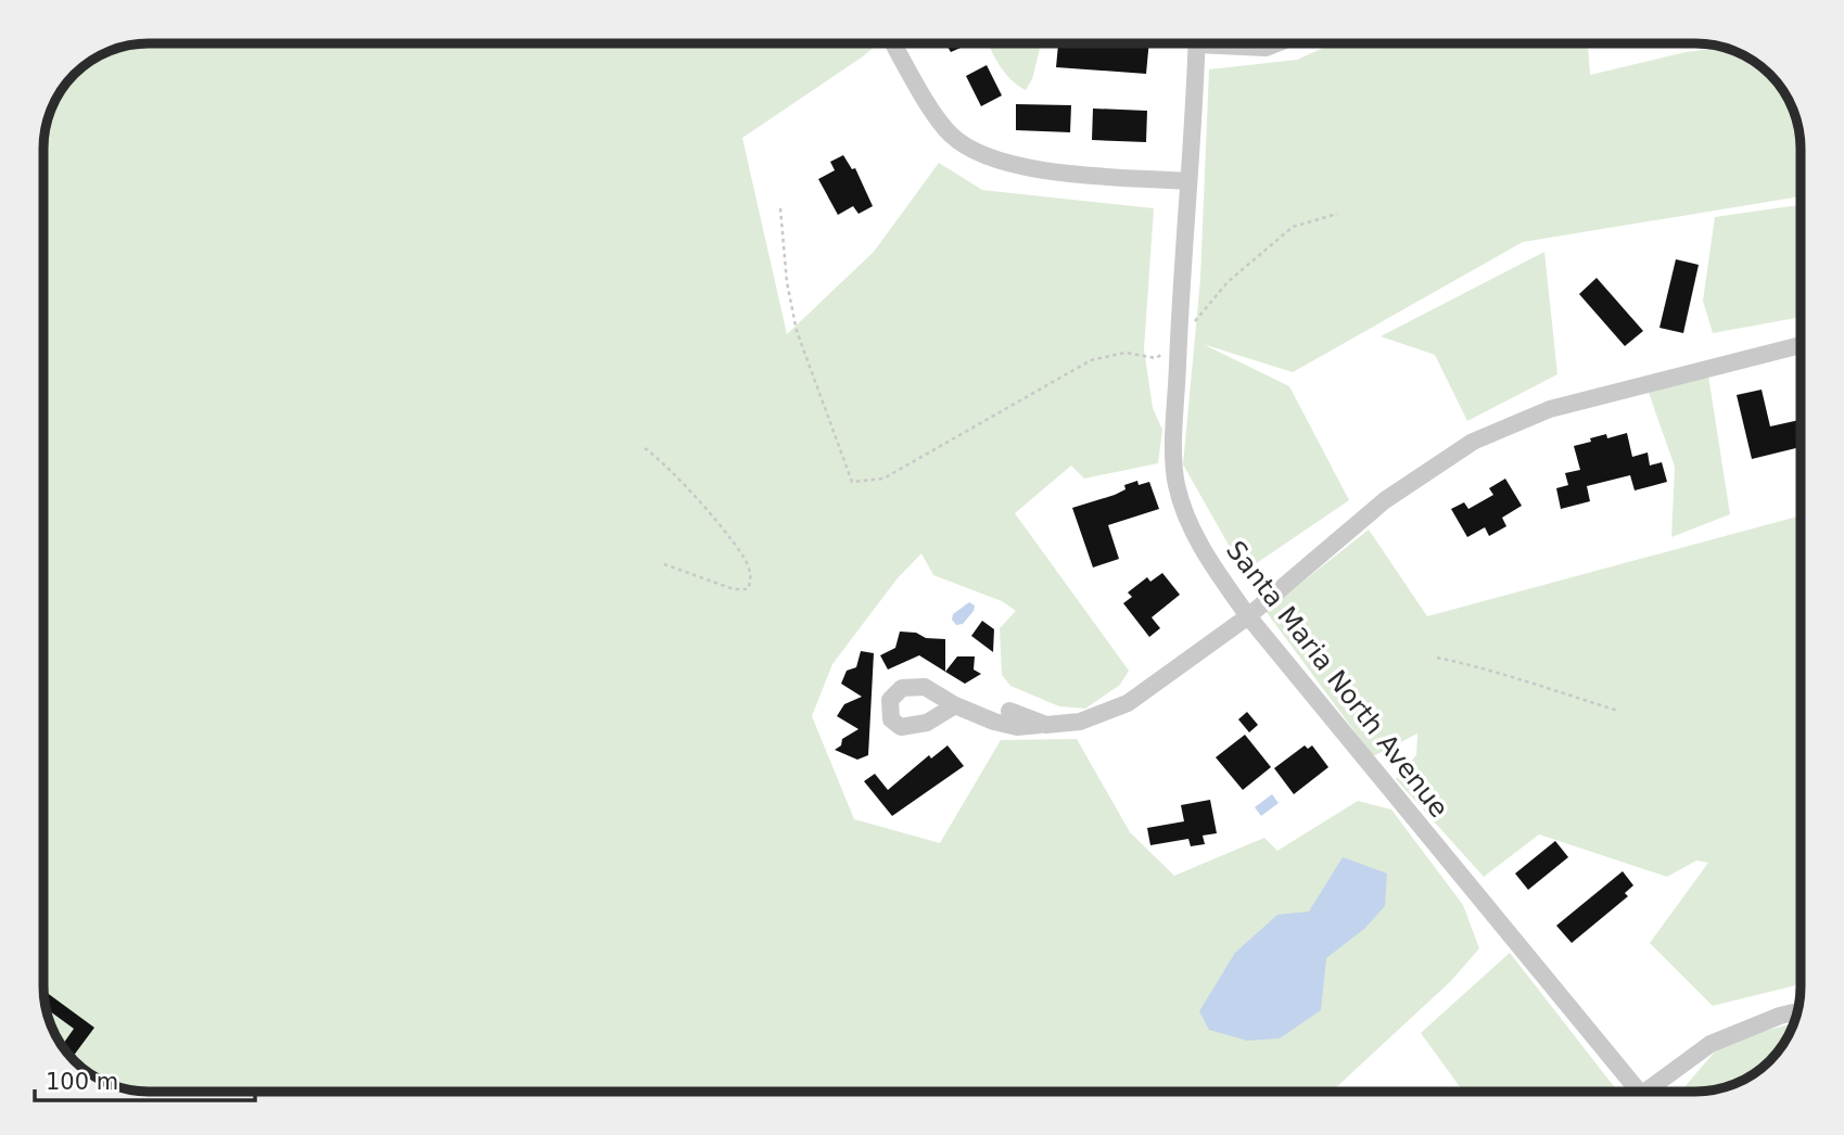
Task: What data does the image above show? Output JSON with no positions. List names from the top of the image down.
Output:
{
  "streets": {
    "street": ["Santa Maria North Avenue"]
  },
  "scale_bar": "100 m"
}
